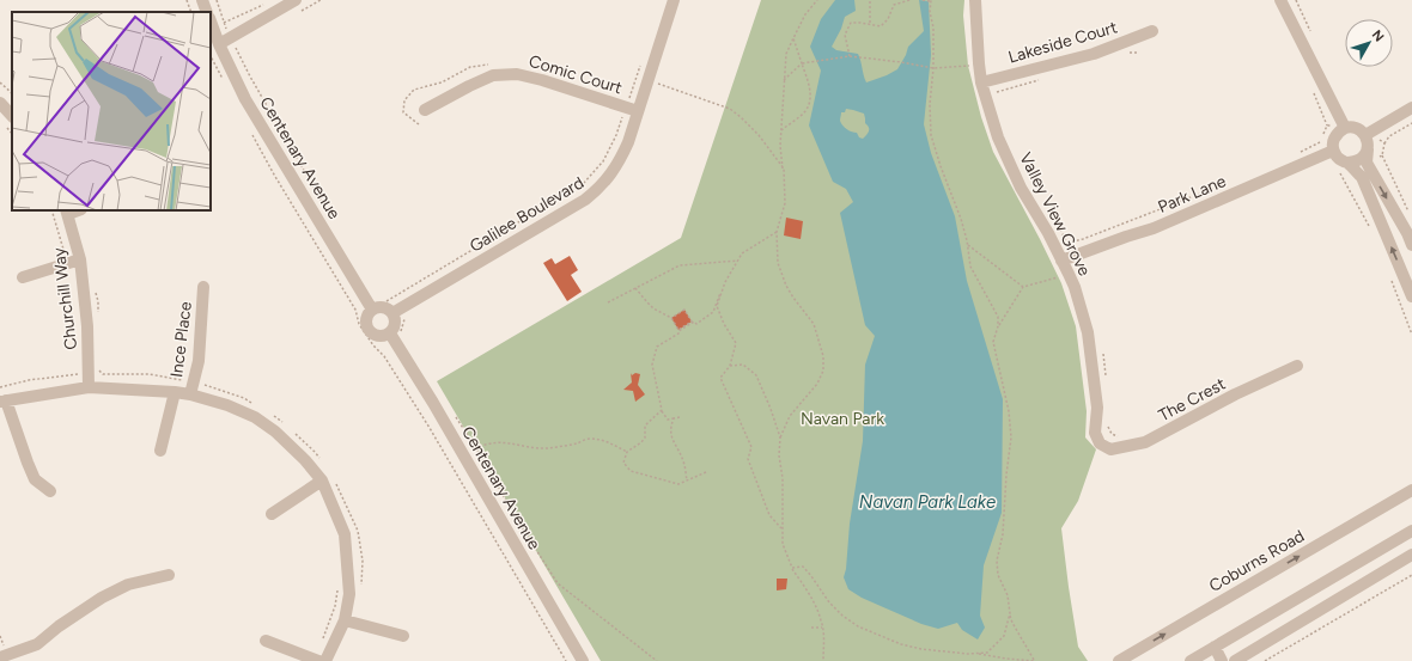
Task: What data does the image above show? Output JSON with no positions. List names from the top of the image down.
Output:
{
  "streets": {
    "street": [
      "Lakeside Court",
      "Comic Court",
      "Centenary Avenue",
      "Park Lane",
      "Galilee Boulevard",
      "Valley View Grove",
      "Churchill Way",
      "Ince Place",
      "The Crest",
      "Coburns Road"
    ]
  },
  "crossings": [
    ["Lakeside Court", "Valley View Grove"],
    ["Comic Court", "Galilee Boulevard"],
    ["Centenary Avenue", "Galilee Boulevard"],
    ["Park Lane", "Valley View Grove"],
    ["Valley View Grove", "The Crest"]
  ],
  "water": ["Navan Park Lake"],
  "parks": ["Navan Park"],
  "north": "top right"
}
